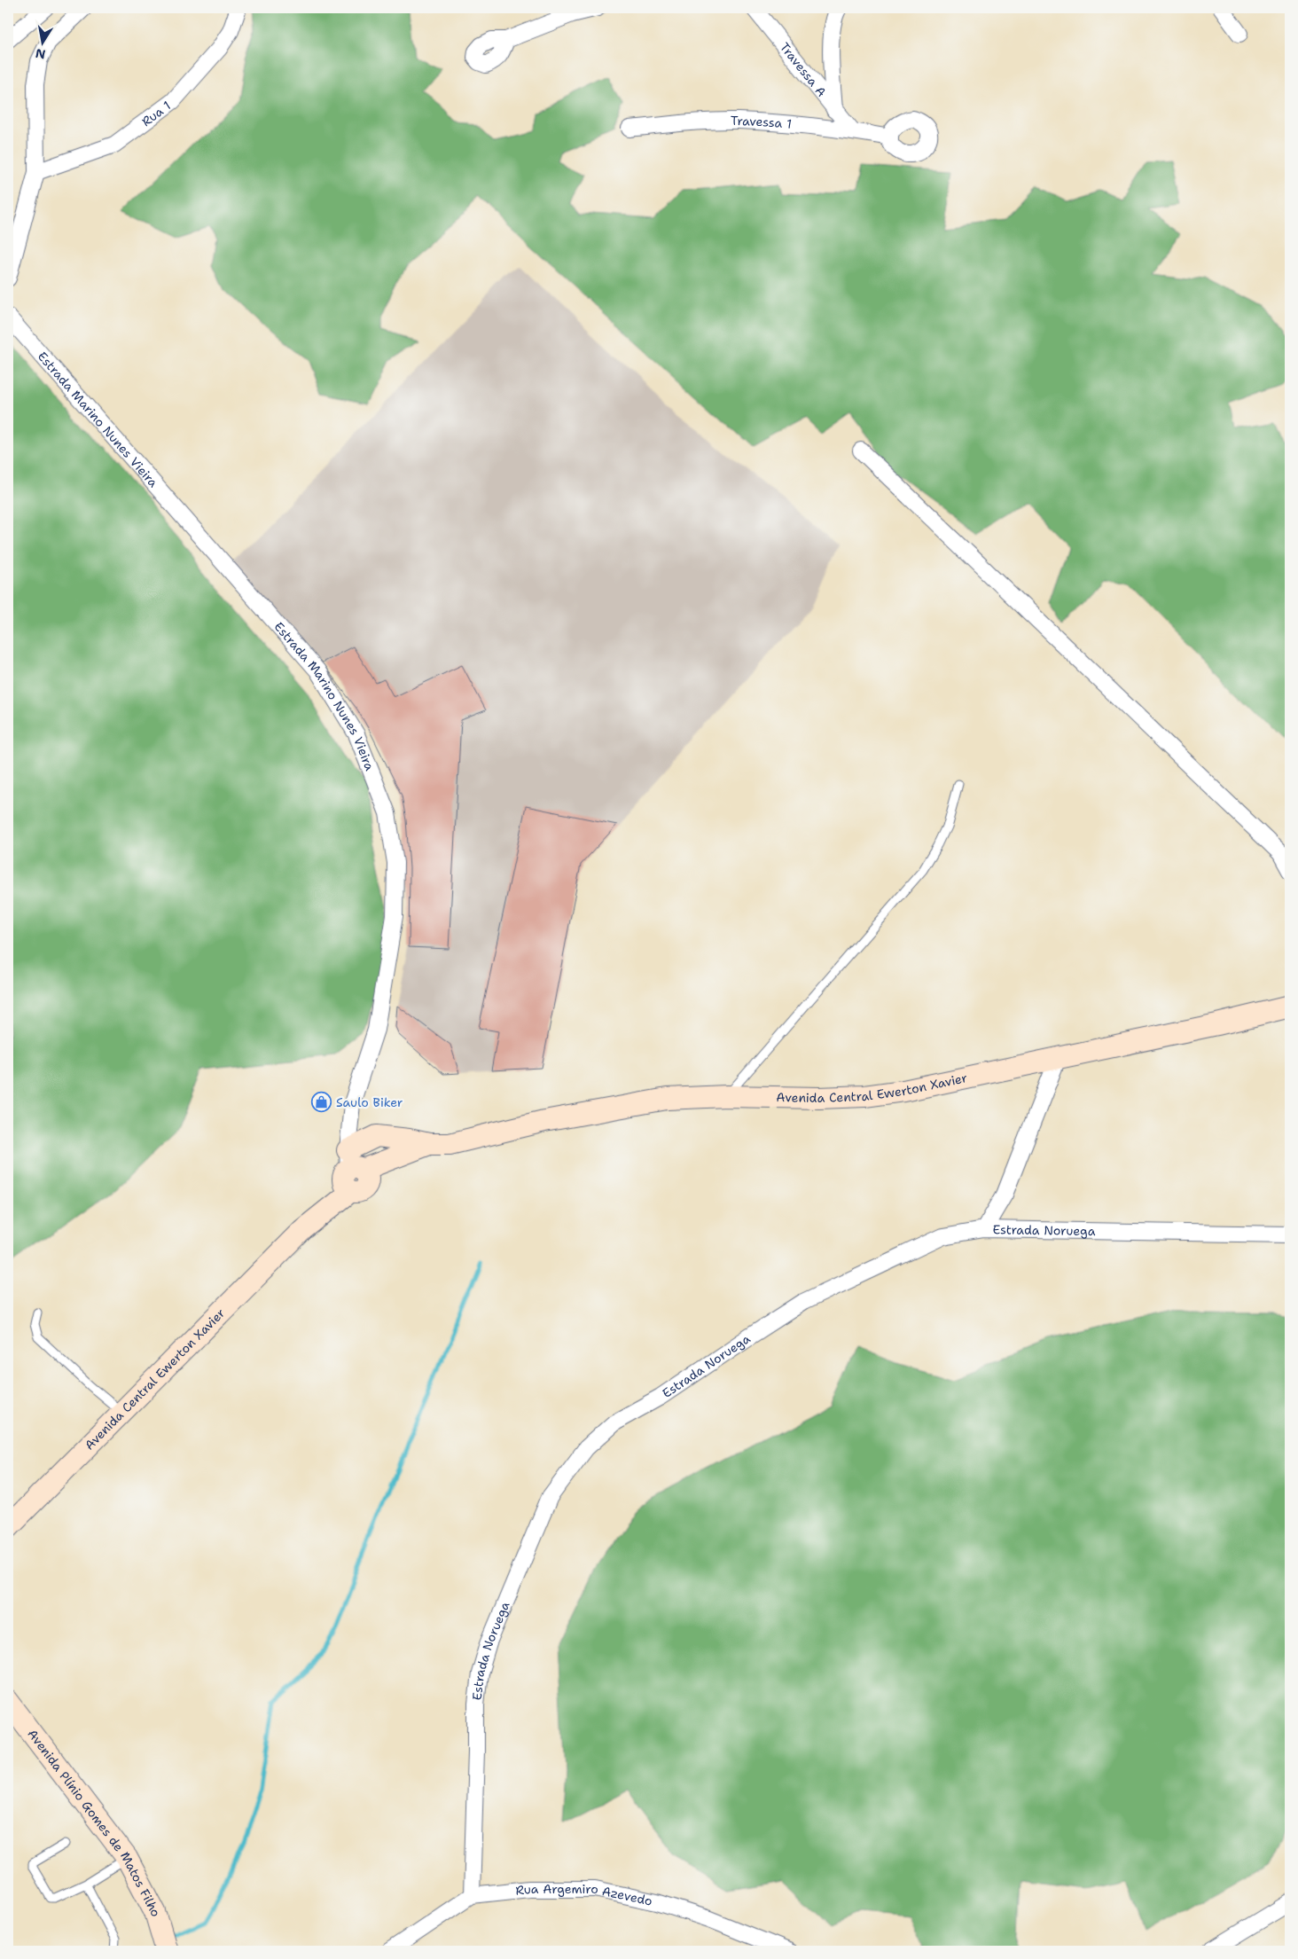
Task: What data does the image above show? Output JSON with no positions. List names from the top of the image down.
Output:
{
  "streets": {
    "main road": ["Avenida Central Ewerton Xavier", "Avenida Plínio Gomes de Matos Filho"],
    "street": [
      "Travessa A",
      "Rua 1",
      "Travessa 1",
      "Estrada Marino Nunes Vieira",
      "Estrada Noruega",
      "Rua Argemiro Azevedo"
    ]
  },
  "crossings": [
    ["Travessa A", "Travessa 1"],
    ["Estrada Marino Nunes Vieira", "Avenida Central Ewerton Xavier"],
    ["Estrada Noruega", "Rua Argemiro Azevedo"]
  ],
  "places": {
    "shop": ["Saulo Biker"]
  },
  "north": "bottom"
}
